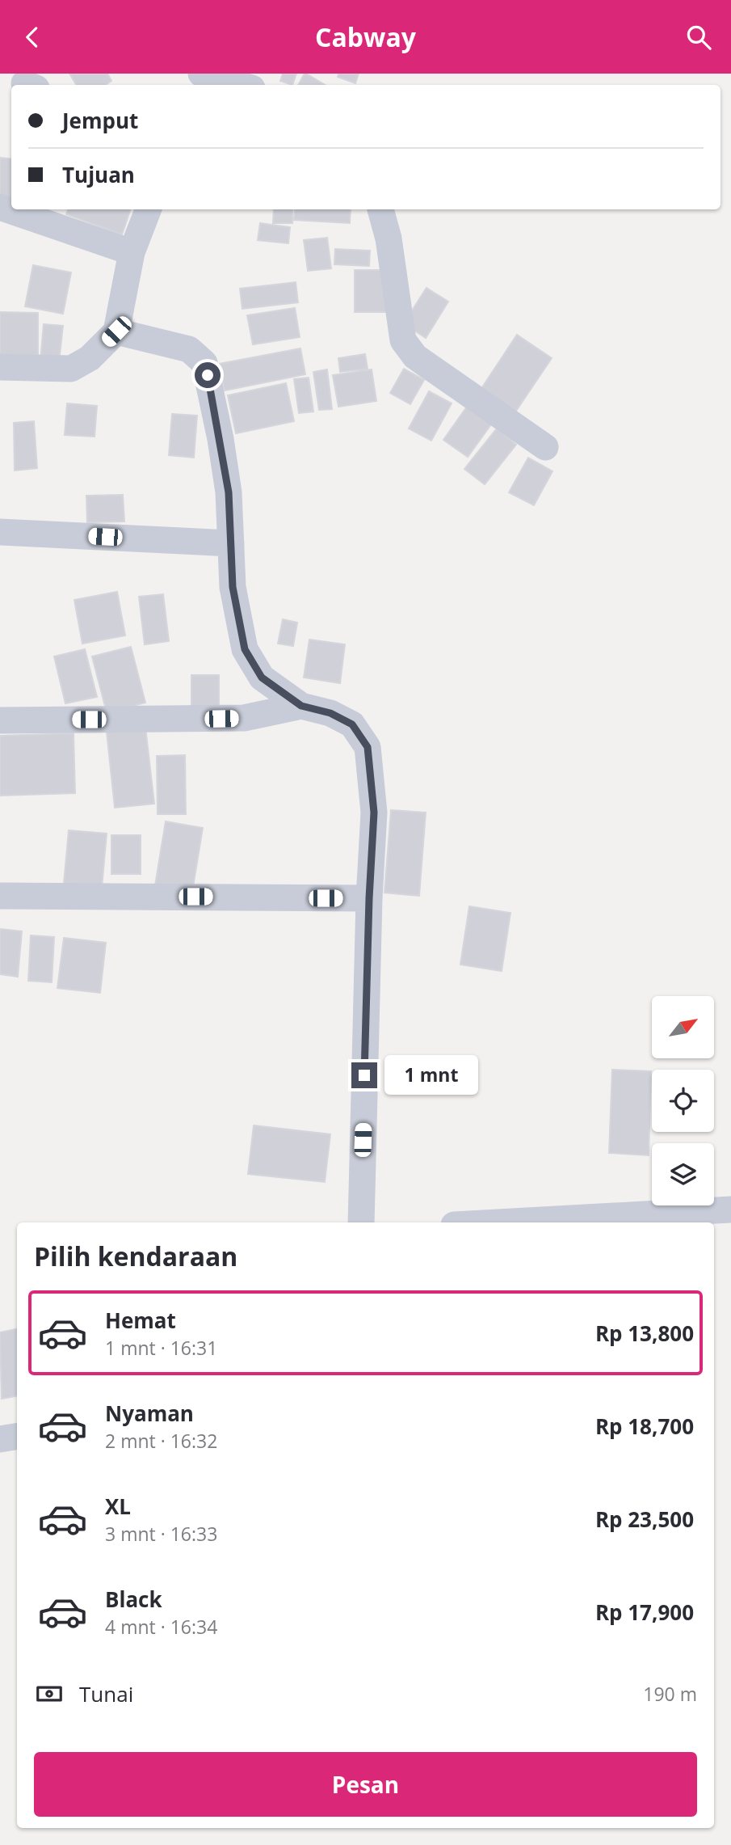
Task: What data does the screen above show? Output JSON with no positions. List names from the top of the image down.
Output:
{
  "north": "top right",
  "page": {
    "header": "Cabway",
    "banner": ["Jemput", "Tujuan"],
    "bubble": "1 mnt",
    "heading": "Pilih kendaraan",
    "list": [
      {
        "name": "Hemat",
        "note": "1 mnt · 16:31",
        "value": "Rp 13,800"
      },
      {
        "name": "Nyaman",
        "note": "2 mnt · 16:32",
        "value": "Rp 18,700"
      },
      {
        "name": "XL",
        "note": "3 mnt · 16:33",
        "value": "Rp 23,500"
      },
      {
        "name": "Black",
        "note": "4 mnt · 16:34",
        "value": "Rp 17,900"
      }
    ],
    "pay": ["Tunai", "190 m"],
    "buttons": "Pesan"
  }
}
